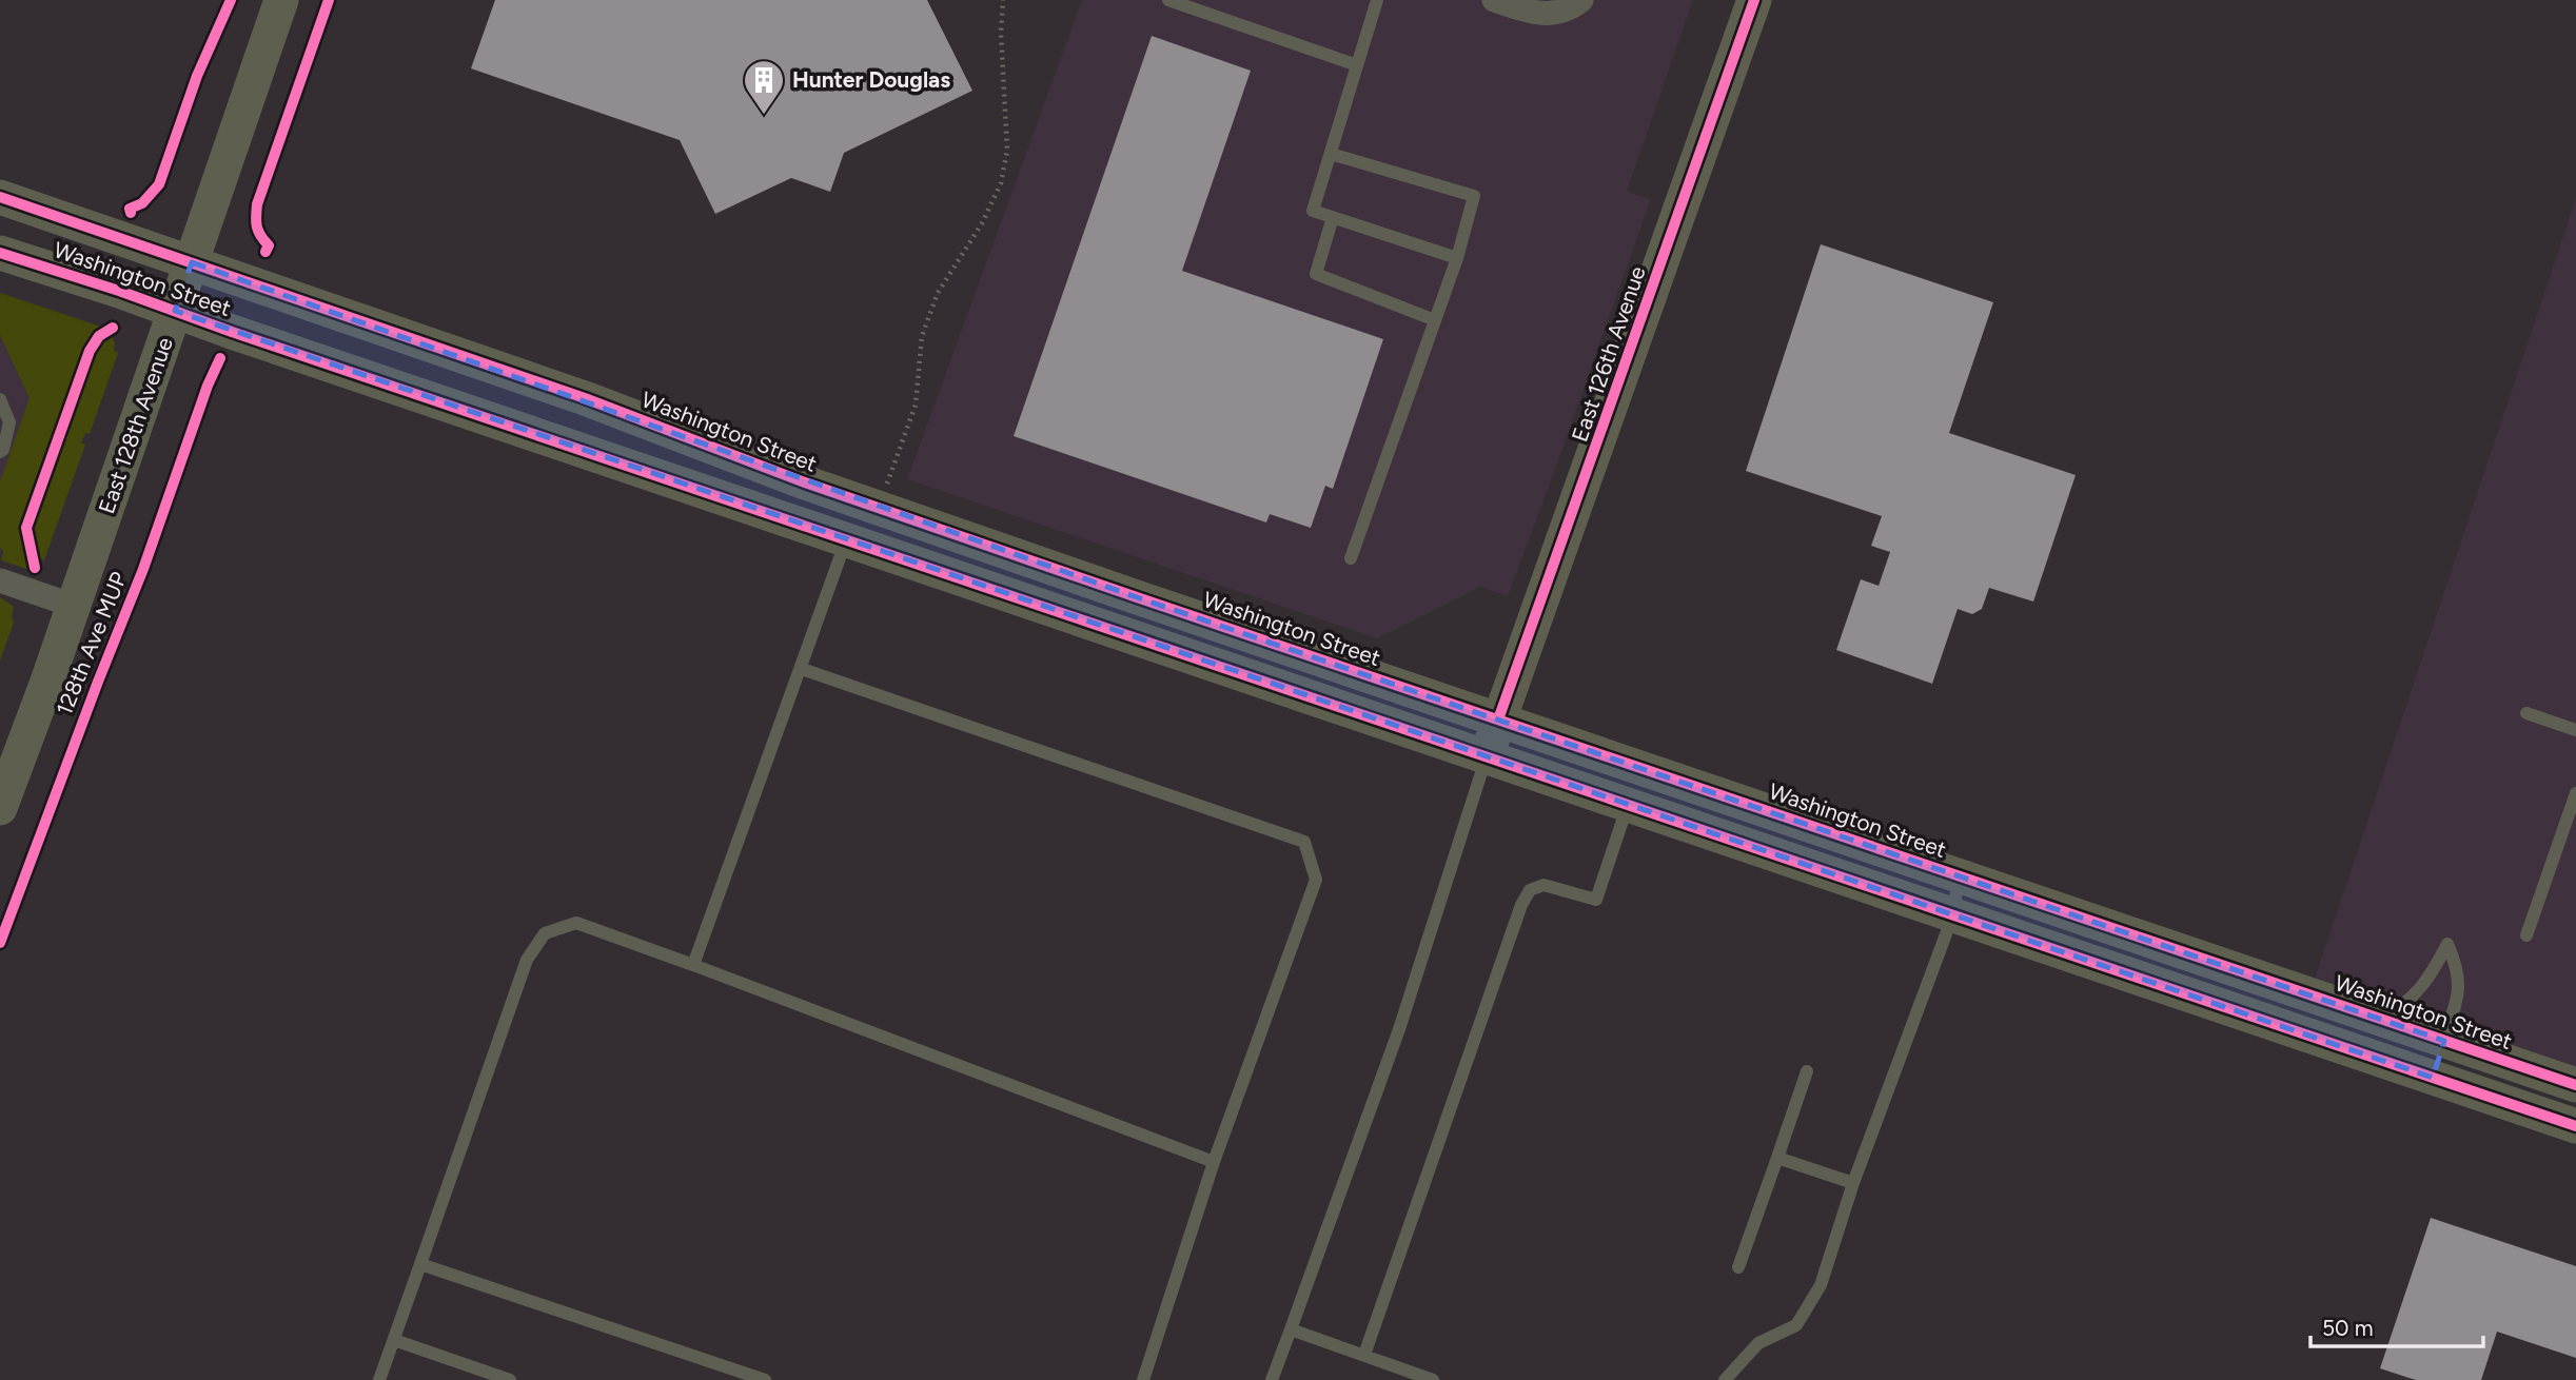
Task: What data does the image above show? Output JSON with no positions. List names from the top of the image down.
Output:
{
  "streets": {
    "main road": ["Washington Street", "East 126th Avenue", "East 128th Avenue"],
    "cycle path": ["128th Ave MUP"]
  },
  "crossings": [
    ["Washington Street", "East 126th Avenue"],
    ["Washington Street", "East 128th Avenue"]
  ],
  "places": {
    "building": ["Hunter Douglas"]
  },
  "scale_bar": "50 m"
}
